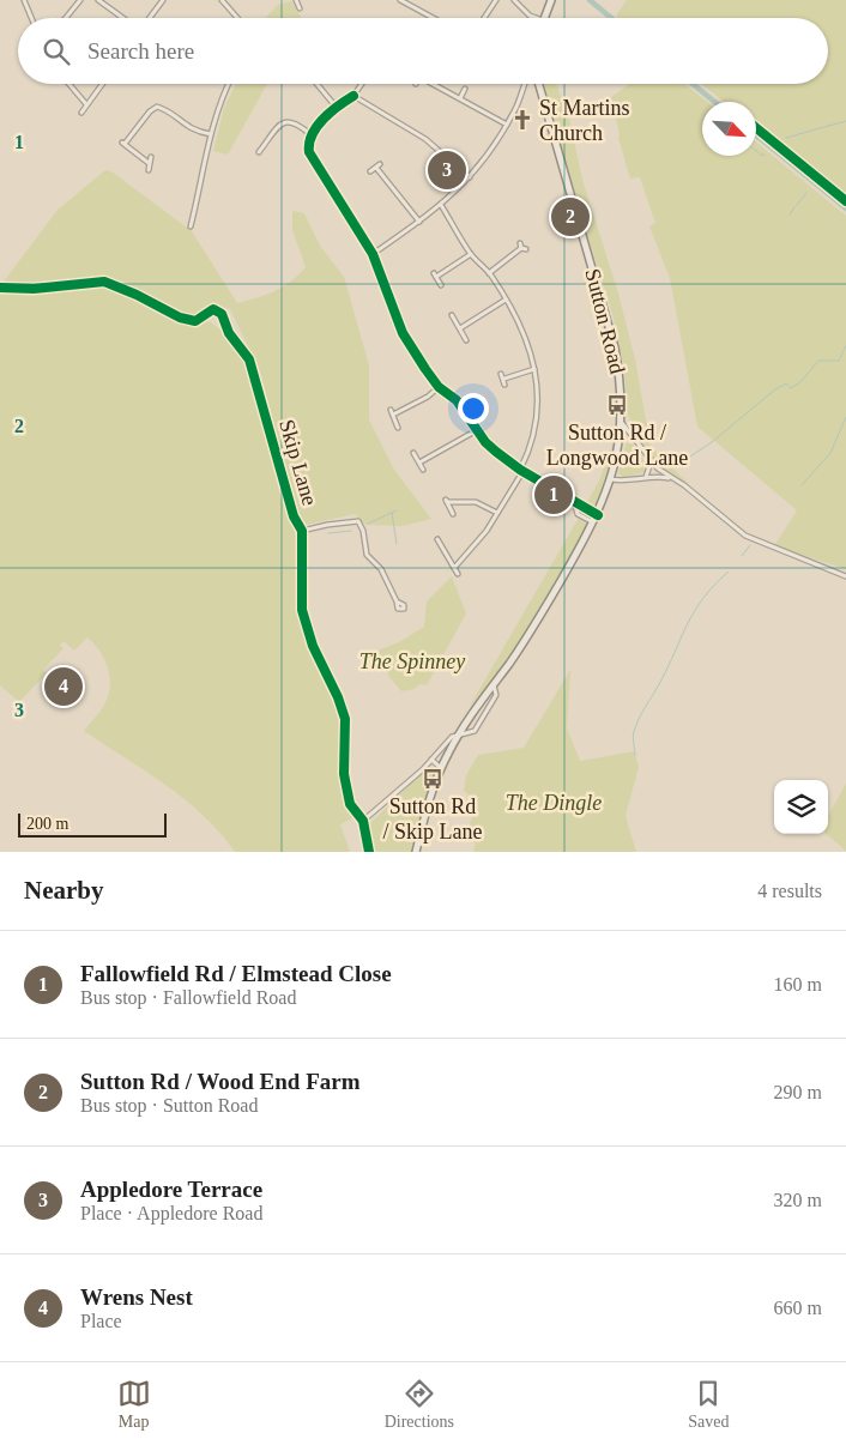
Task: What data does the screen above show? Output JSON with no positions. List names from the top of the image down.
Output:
{
  "streets": {
    "main road": ["Sutton Road"],
    "street": ["Skip Lane"]
  },
  "parks": ["The Spinney", "The Dingle"],
  "places": {
    "church": ["St Martins Church"],
    "bus stop": ["Sutton Rd / Longwood Lane", "Sutton Rd / Skip Lane"]
  },
  "scale_bar": "200 m",
  "north": "bottom right",
  "page": {
    "search": "Search here",
    "pins": [
      "3",
      "2",
      "1",
      "4"
    ],
    "scale": "200 m",
    "heading": ["Nearby", "4 results"],
    "list": [
      {
        "mark": "1",
        "name": "Fallowfield Rd / Elmstead Close",
        "note": "Bus stop · Fallowfield Road",
        "value": "160 m"
      },
      {
        "mark": "2",
        "name": "Sutton Rd / Wood End Farm",
        "note": "Bus stop · Sutton Road",
        "value": "290 m"
      },
      {
        "mark": "3",
        "name": "Appledore Terrace",
        "note": "Place · Appledore Road",
        "value": "320 m"
      },
      {
        "mark": "4",
        "name": "Wrens Nest",
        "note": "Place",
        "value": "660 m"
      }
    ],
    "nav": ["Map", "Directions", "Saved"]
  },
  "grid": {
    "rows": ["1", "2", "3"]
  }
}
